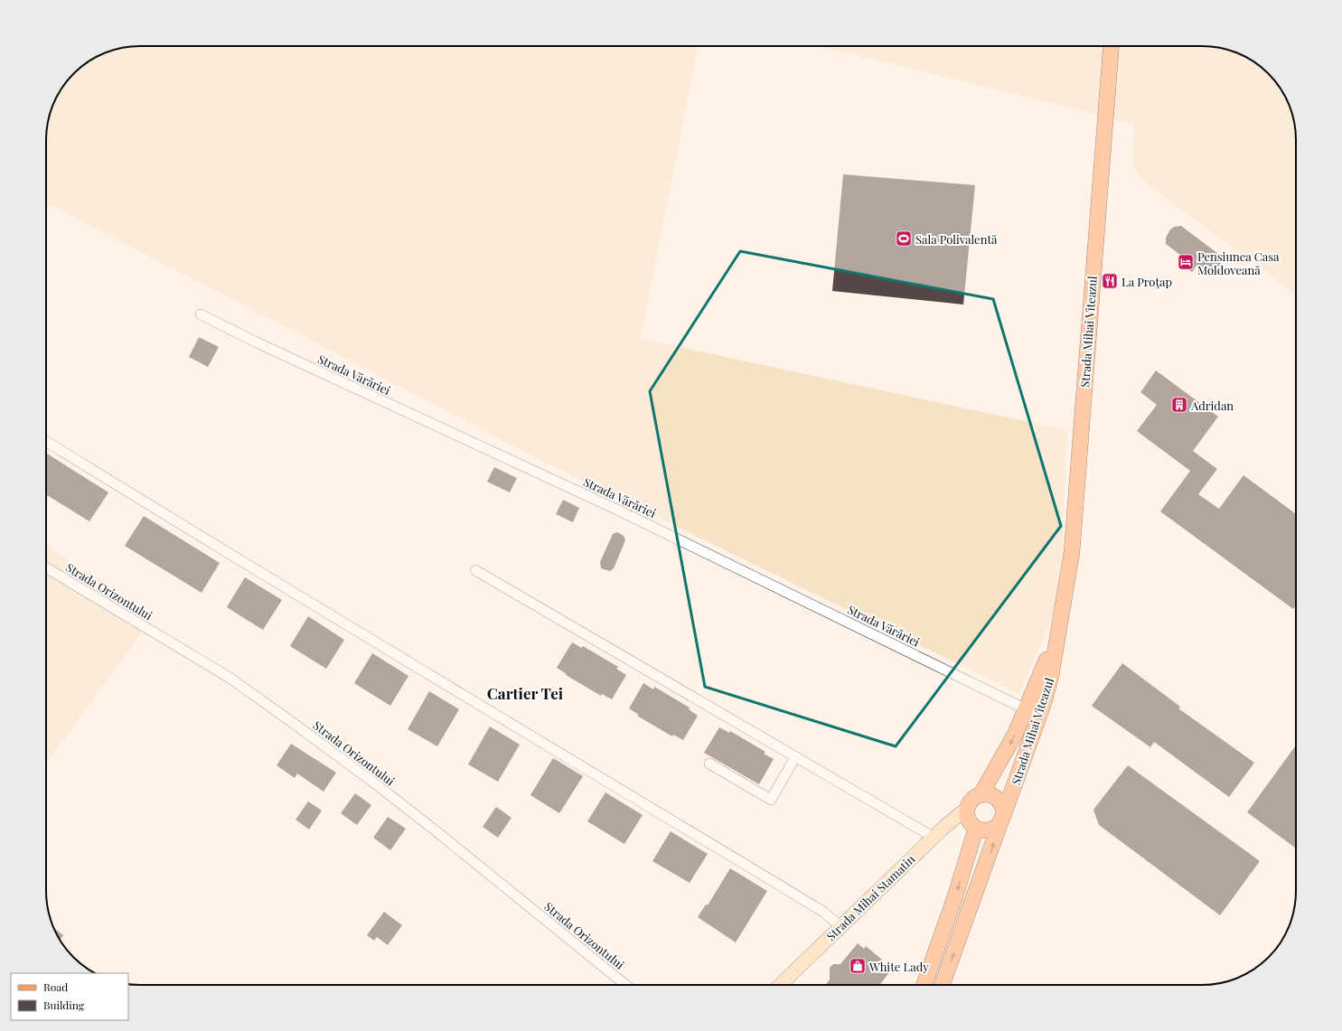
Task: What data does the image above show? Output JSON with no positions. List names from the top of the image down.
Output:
{
  "streets": {
    "main road": ["Strada Mihai Viteazul"],
    "street": ["Strada Vărăriei", "Strada Orizontului", "Strada Mihai Stamatin"]
  },
  "crossings": [
    ["Strada Mihai Viteazul", "Strada Vărăriei"],
    ["Strada Mihai Viteazul", "Strada Mihai Stamatin"]
  ],
  "districts": ["Cartier Tei"],
  "places": {
    "sports": ["Sala Polivalentă"],
    "hotel": ["Pensiunea Casa Moldoveană"],
    "restaurant": ["La Proțap"],
    "building": ["Adridan"],
    "shop": ["White Lady"]
  },
  "legend": ["Road", "Building"]
}
